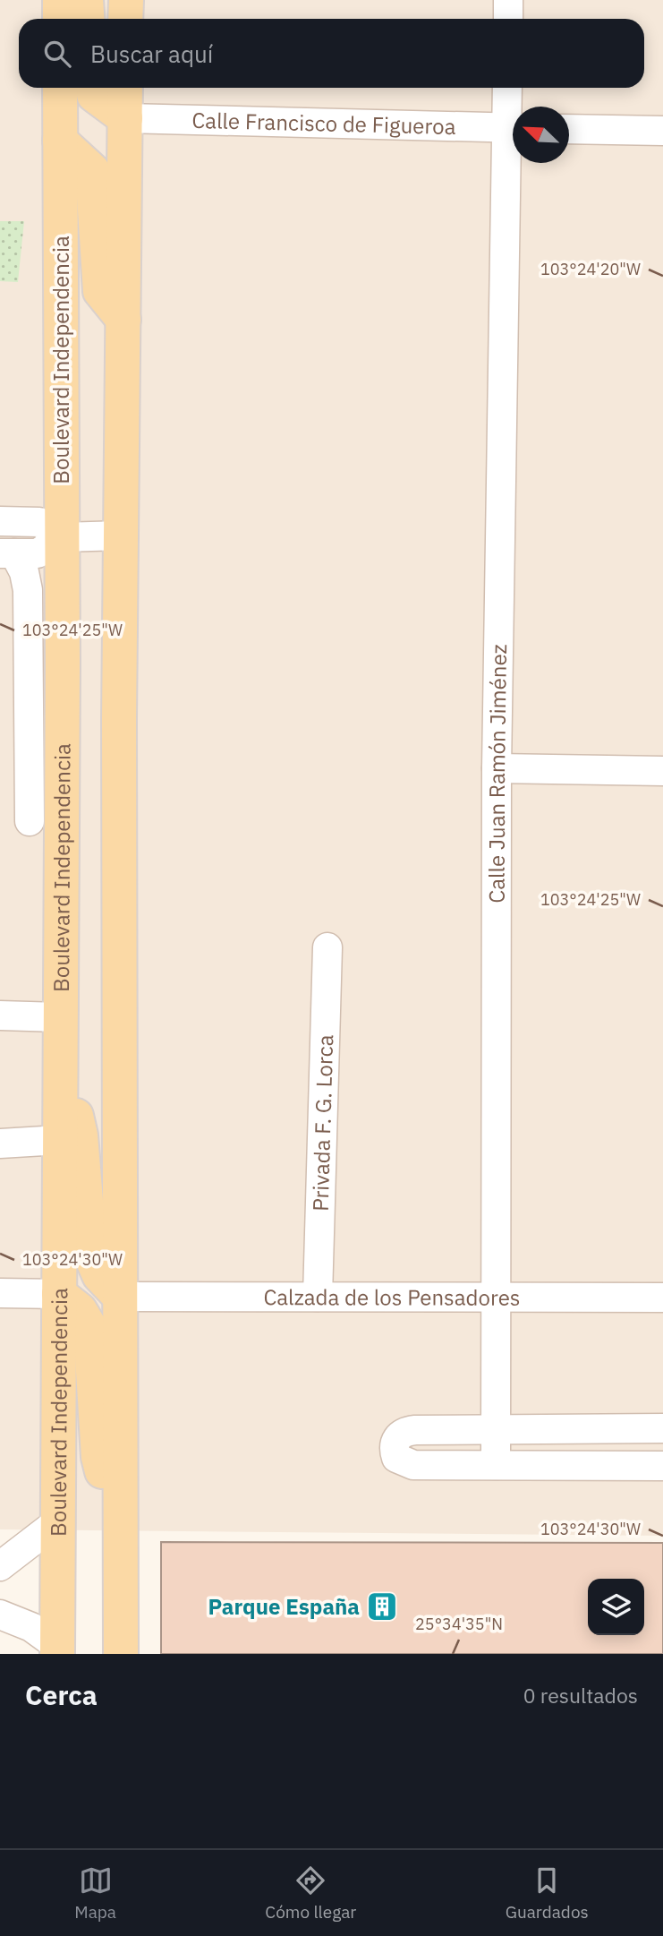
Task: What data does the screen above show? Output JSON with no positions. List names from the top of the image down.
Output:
{
  "streets": {
    "main road": ["Boulevard Independencia"],
    "street": [
      "Calle Francisco de Figueroa",
      "Calle Juan Ramón Jiménez",
      "Privada F. G. Lorca",
      "Calzada de los Pensadores"
    ]
  },
  "crossings": [
    ["Calle Juan Ramón Jiménez", "Calzada de los Pensadores"],
    ["Privada F. G. Lorca", "Calzada de los Pensadores"]
  ],
  "places": {
    "building": ["Parque España"]
  },
  "north": "top left",
  "page": {
    "search": "Buscar aquí",
    "heading": ["Cerca", "0 resultados"],
    "nav": ["Mapa", "Cómo llegar", "Guardados"]
  },
  "coordinates": [
    "103°24'20\"W",
    "103°24'25\"W",
    "103°24'30\"W",
    "25°34'35\"N"
  ]
}
